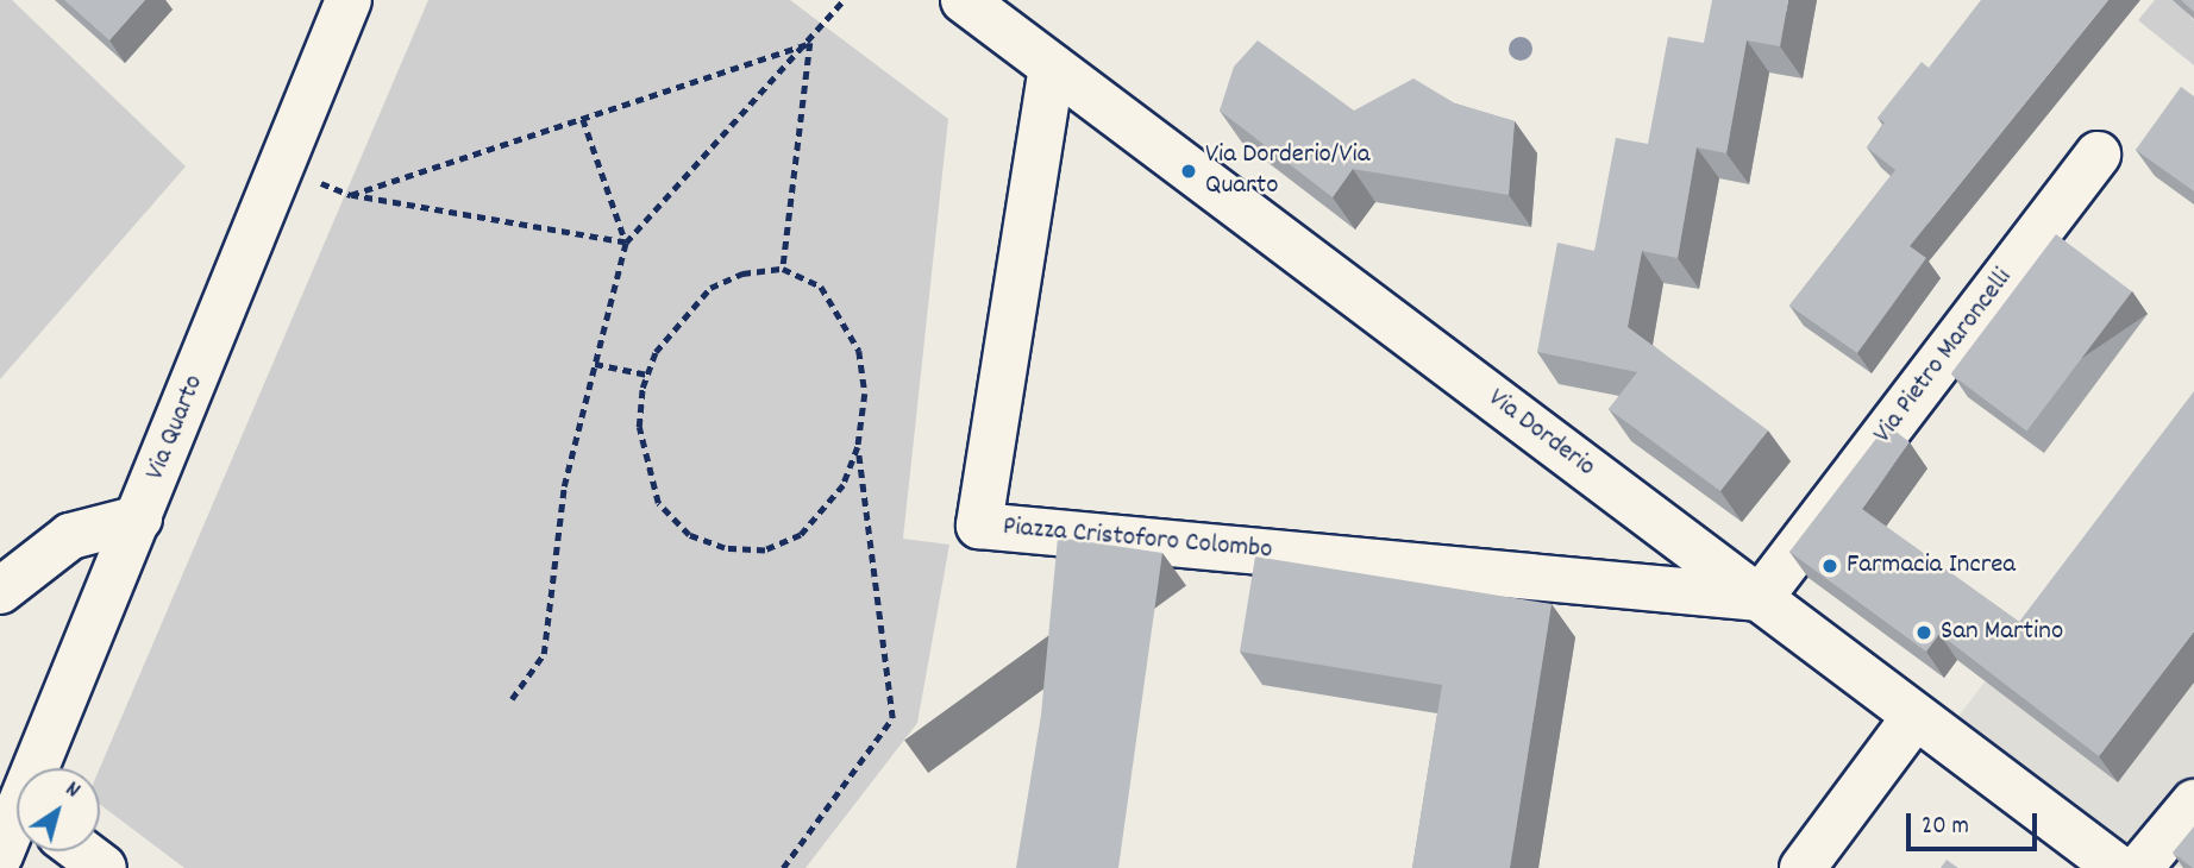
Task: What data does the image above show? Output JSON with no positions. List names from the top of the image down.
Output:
{
  "streets": {
    "street": [
      "Via Pietro Maroncelli",
      "Via Quarto",
      "Via Dorderio",
      "Piazza Cristoforo Colombo"
    ]
  },
  "crossings": [
    ["Via Pietro Maroncelli", "Via Dorderio"],
    ["Via Pietro Maroncelli", "Piazza Cristoforo Colombo"],
    ["Via Dorderio", "Piazza Cristoforo Colombo"]
  ],
  "places": ["Via Dorderio/Via Quarto", "Farmacia Increa", "San Martino"],
  "scale_bar": "20 m",
  "north": "top right"
}
